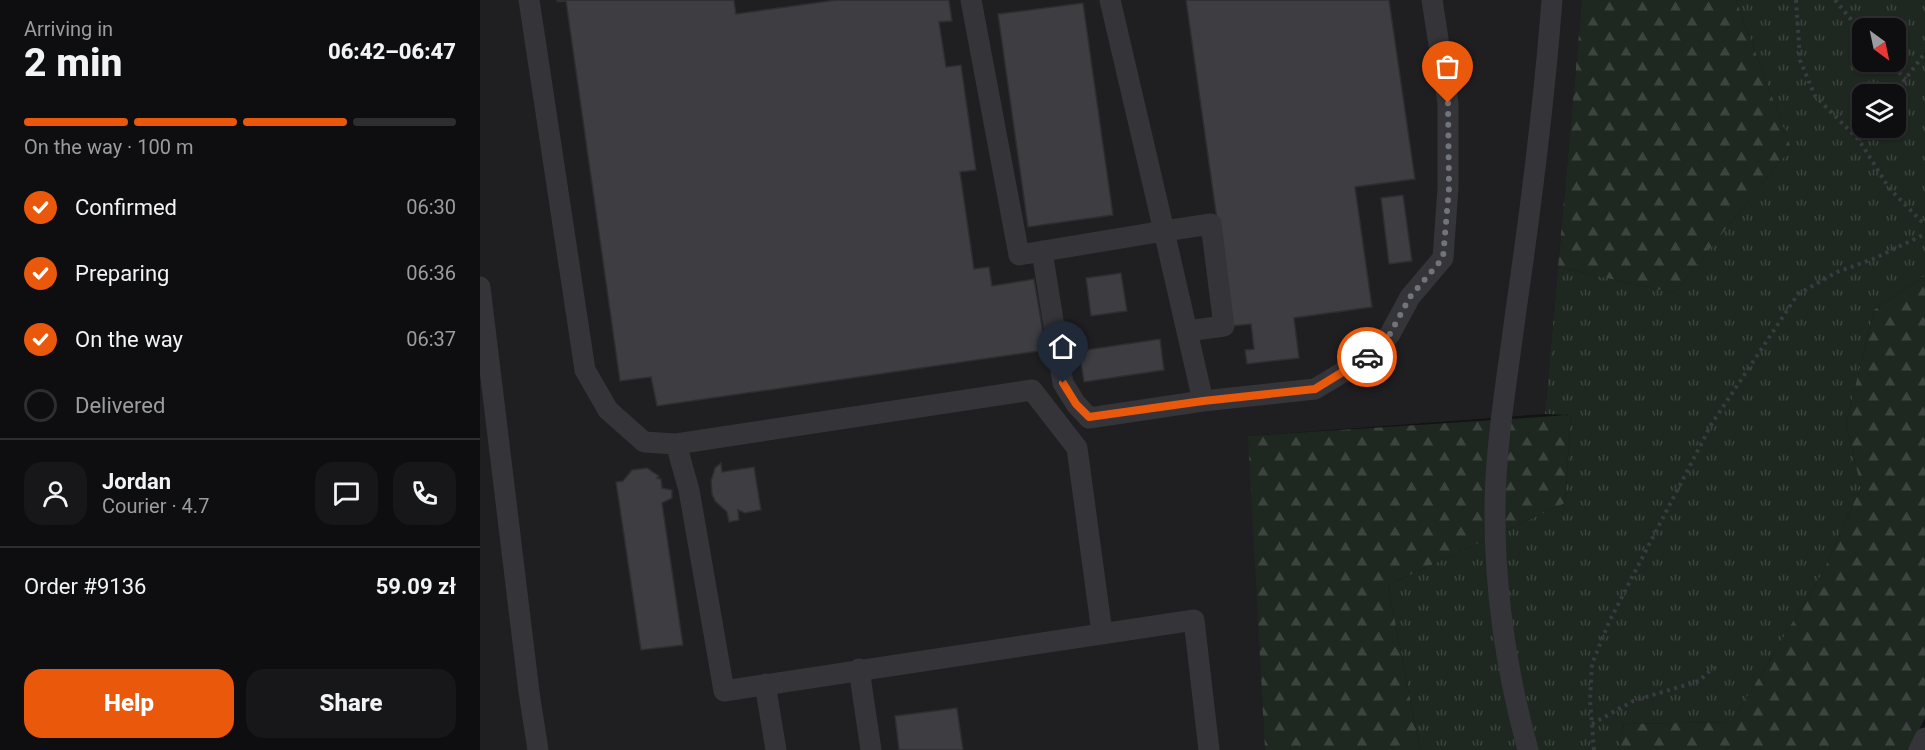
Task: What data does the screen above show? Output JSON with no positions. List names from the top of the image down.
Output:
{
  "north": "bottom right",
  "page": {
    "heading": ["2 min", "Arriving in", "06:42–06:47"],
    "panel": [
      "Jordan",
      "Courier · 4.7",
      "Order #9136",
      "59.09 zł"
    ],
    "bar": "On the way · 100 m",
    "list": [
      ["Confirmed", "06:30"],
      ["Preparing", "06:36"],
      ["On the way", "06:37"],
      "Delivered"
    ],
    "buttons": ["Help", "Share"]
  }
}
